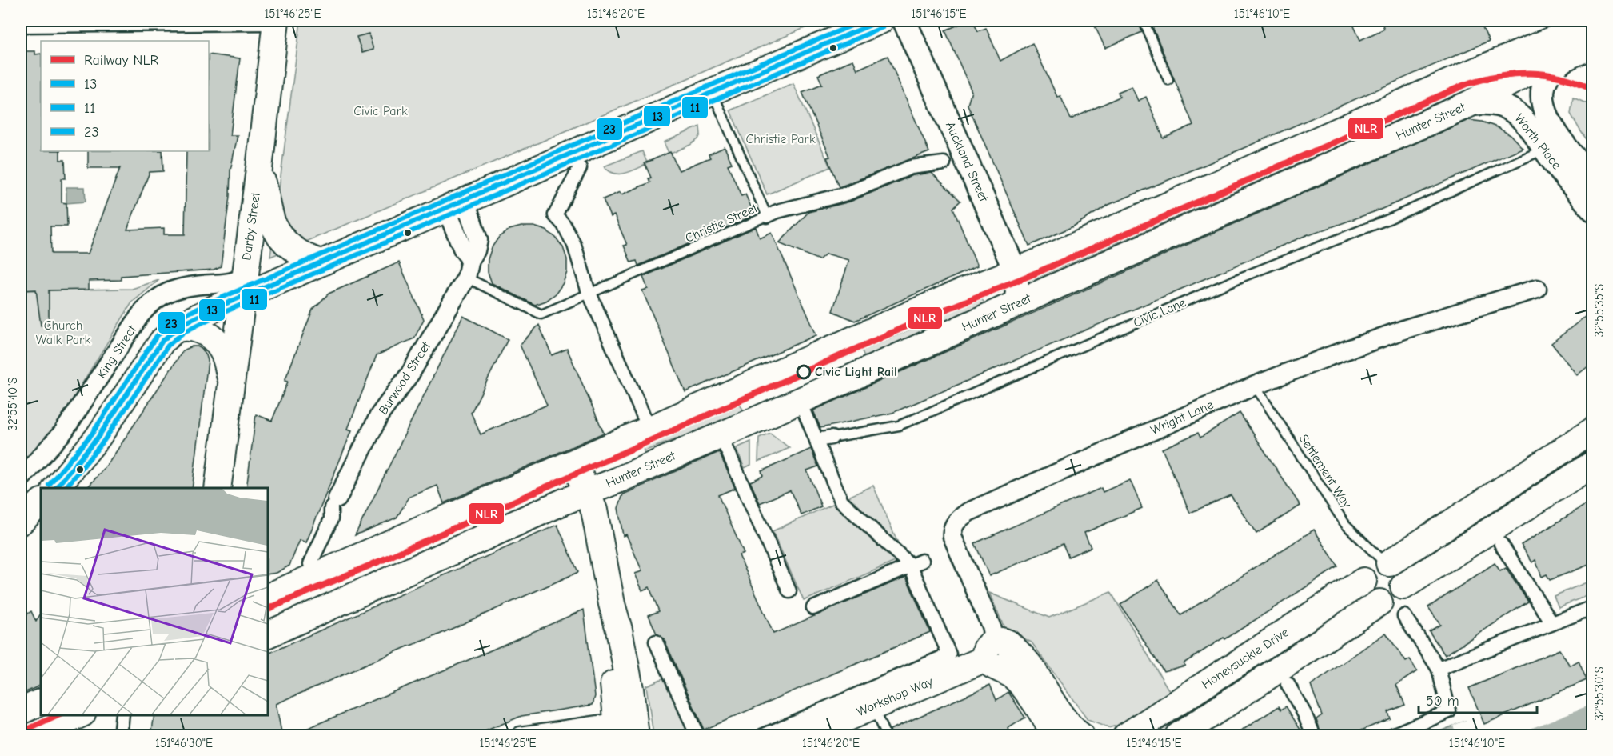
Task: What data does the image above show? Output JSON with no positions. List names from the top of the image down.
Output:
{
  "streets": {
    "main road": [
      "Hunter Street",
      "Darby Street",
      "King Street",
      "Honeysuckle Drive",
      "Workshop Way"
    ],
    "street": [
      "Worth Place",
      "Auckland Street",
      "Civic Lane",
      "Burwood Street",
      "Wright Lane"
    ],
    "lane": ["Christie Street", "Settlement Way"]
  },
  "crossings": [
    ["Hunter Street", "Worth Place"],
    ["Hunter Street", "Auckland Street"],
    ["Worth Place", "Civic Lane"],
    ["Christie Street", "King Street"],
    ["Christie Street", "Burwood Street"],
    ["Darby Street", "King Street"],
    ["King Street", "Burwood Street"],
    ["Wright Lane", "Settlement Way"],
    ["Wright Lane", "Workshop Way"],
    ["Settlement Way", "Honeysuckle Drive"]
  ],
  "parks": ["Civic Park", "Christie Park", "Church Walk Park"],
  "places": ["Civic Light Rail"],
  "lines": [
    "transit line 13",
    "transit line 23",
    "transit line 11",
    "rail line NLR"
  ],
  "legend": [
    "Railway NLR",
    "13",
    "11",
    "23"
  ],
  "scale_bar": "50 m",
  "coordinates": [
    "151°46'25\"E",
    "151°46'20\"E",
    "151°46'15\"E",
    "151°46'10\"E",
    "32°55'35\"S",
    "32°55'40\"S",
    "32°55'30\"S",
    "151°46'30\"E"
  ]
}
